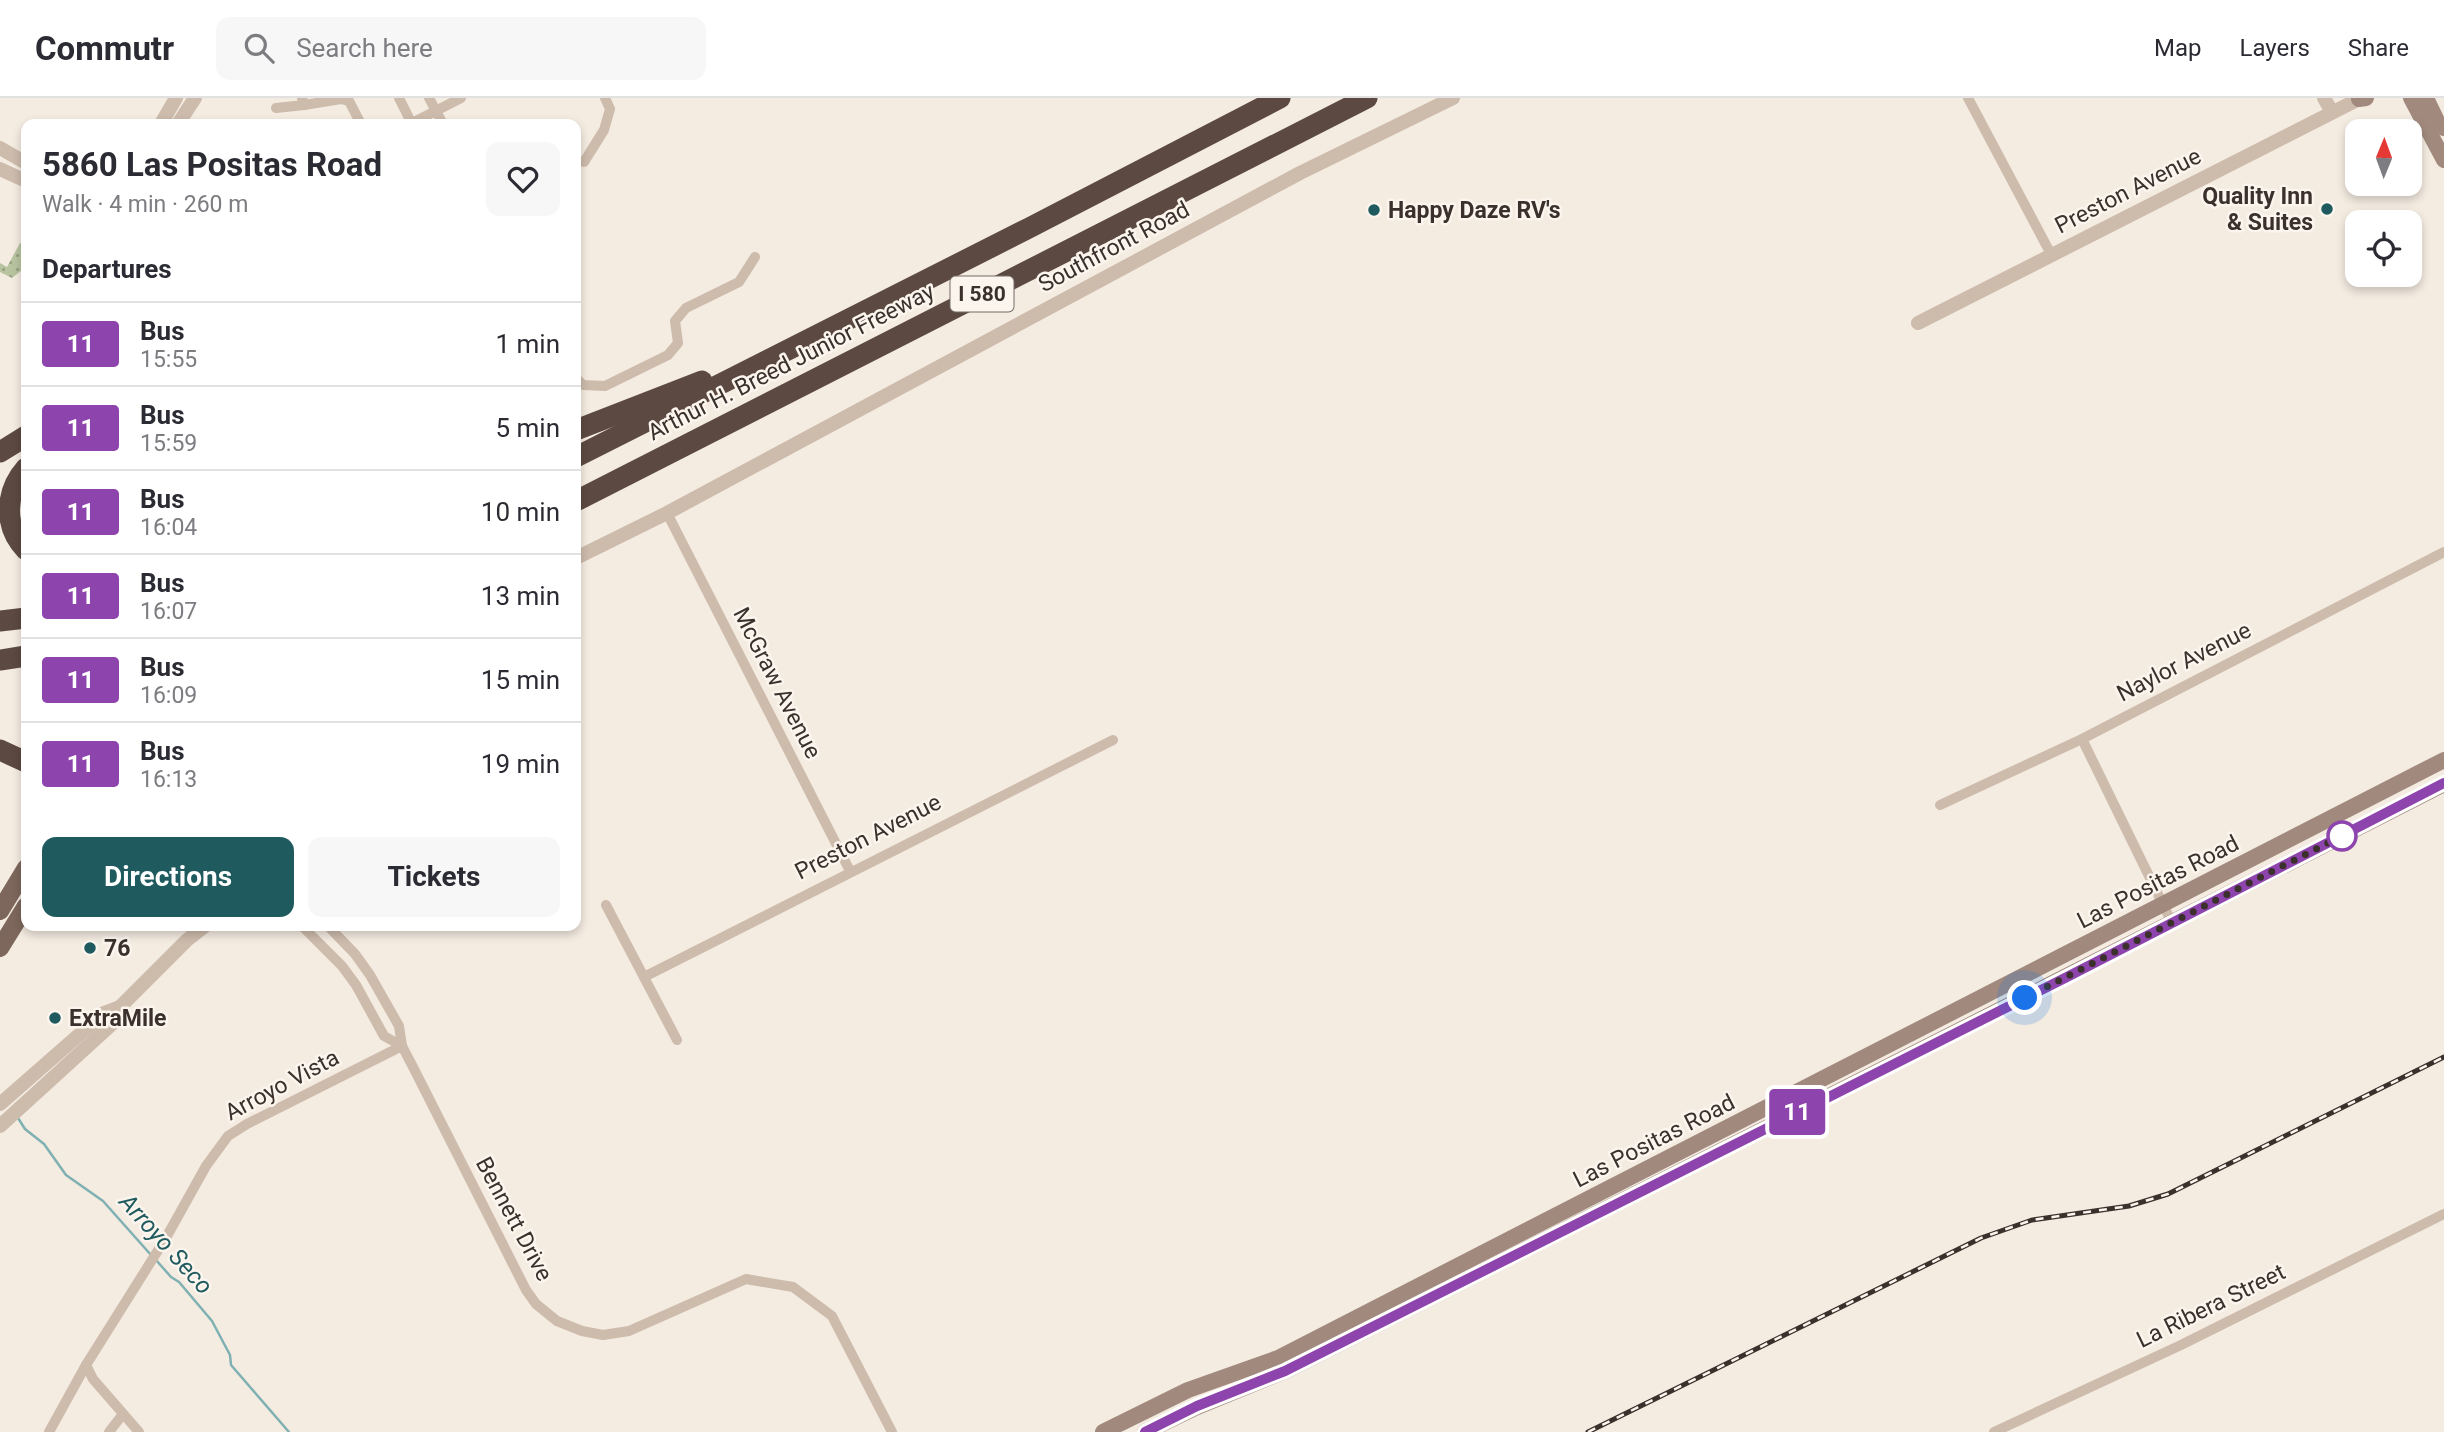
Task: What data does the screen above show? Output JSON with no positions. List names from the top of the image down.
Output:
{
  "streets": {
    "highway": ["I 580", "Arthur H. Breed Junior Freeway"],
    "main road": ["Las Positas Road"],
    "street": [
      "Preston Avenue",
      "Southfront Road",
      "Naylor Avenue",
      "McGraw Avenue",
      "Arroyo Vista",
      "Bennett Drive",
      "La Ribera Street"
    ]
  },
  "crossings": [
    ["Preston Avenue", "McGraw Avenue"],
    ["Southfront Road", "McGraw Avenue"],
    ["Arroyo Vista", "Bennett Drive"]
  ],
  "water": ["Arroyo Seco"],
  "places": [
    "Quality Inn & Suites",
    "Happy Daze RV's",
    "76",
    "ExtraMile"
  ],
  "lines": ["bus line 11"],
  "north": "top",
  "page": {
    "header": "Commutr",
    "search": "Search here",
    "nav": ["Map", "Layers", "Share"],
    "on_map": "11",
    "heading": [
      ["5860 Las Positas Road", "Walk · 4 min · 260 m"],
      "Departures"
    ],
    "list": [
      {
        "mark": "11",
        "name": "Bus",
        "note": "15:55",
        "value": "1 min"
      },
      {
        "mark": "11",
        "name": "Bus",
        "note": "15:59",
        "value": "5 min"
      },
      {
        "mark": "11",
        "name": "Bus",
        "note": "16:04",
        "value": "10 min"
      },
      {
        "mark": "11",
        "name": "Bus",
        "note": "16:07",
        "value": "13 min"
      },
      {
        "mark": "11",
        "name": "Bus",
        "note": "16:09",
        "value": "15 min"
      },
      {
        "mark": "11",
        "name": "Bus",
        "note": "16:13",
        "value": "19 min"
      }
    ],
    "buttons": ["Directions", "Tickets"]
  }
}
